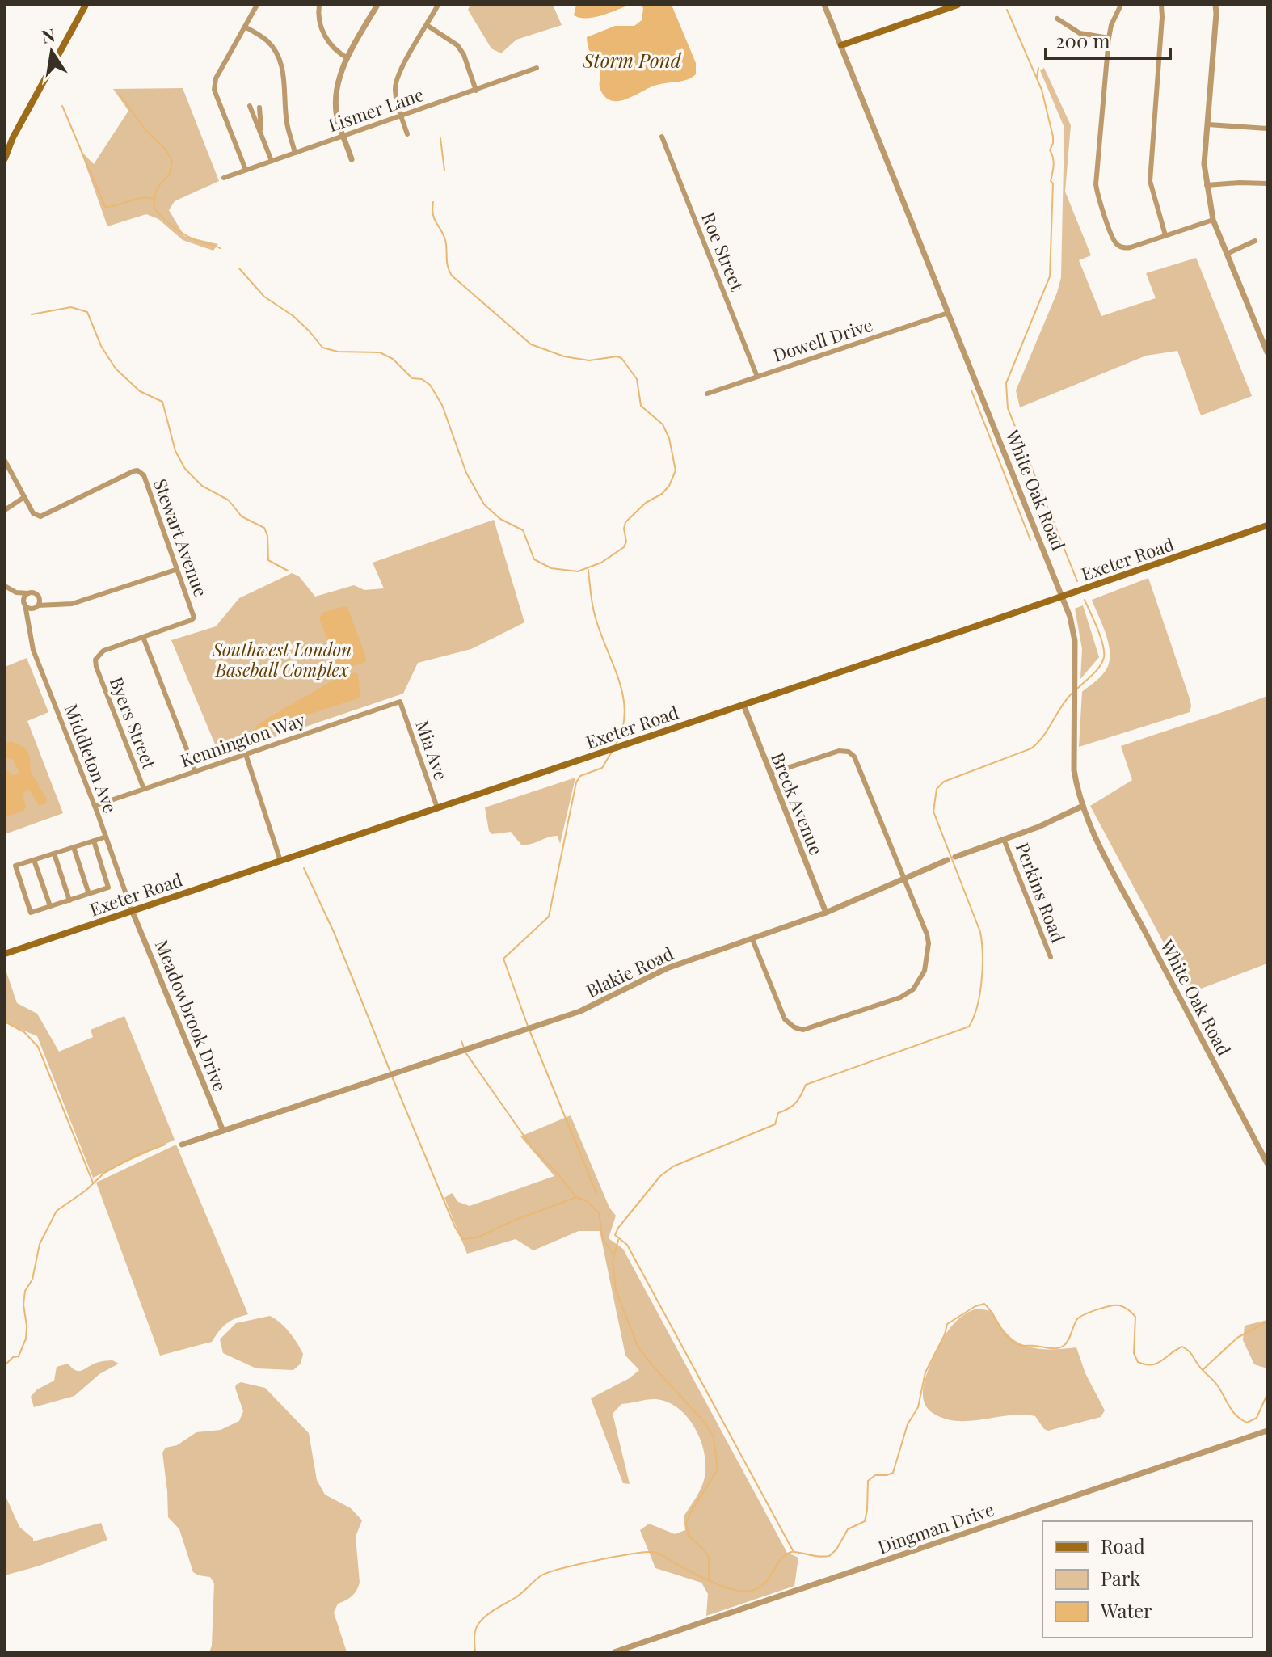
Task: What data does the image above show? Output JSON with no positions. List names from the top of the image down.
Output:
{
  "streets": {
    "main road": ["Exeter Road"],
    "street": [
      "Lismer Lane",
      "Roe Street",
      "Dowell Drive",
      "White Oak Road",
      "Stewart Avenue",
      "Byers Street",
      "Kennington Way",
      "Mia Ave",
      "Middleton Ave",
      "Breck Avenue",
      "Perkins Road",
      "Blakie Road",
      "Meadowbrook Drive",
      "Dingman Drive"
    ]
  },
  "crossings": [
    ["Roe Street", "Dowell Drive"],
    ["Dowell Drive", "White Oak Road"],
    ["White Oak Road", "Exeter Road"],
    ["White Oak Road", "Blakie Road"],
    ["Stewart Avenue", "Byers Street"],
    ["Exeter Road", "Mia Ave"],
    ["Exeter Road", "Middleton Ave"],
    ["Exeter Road", "Breck Avenue"],
    ["Exeter Road", "Meadowbrook Drive"],
    ["Byers Street", "Kennington Way"],
    ["Kennington Way", "Mia Ave"],
    ["Kennington Way", "Middleton Ave"],
    ["Middleton Ave", "Meadowbrook Drive"],
    ["Breck Avenue", "Blakie Road"],
    ["Perkins Road", "Blakie Road"],
    ["Blakie Road", "Meadowbrook Drive"]
  ],
  "water": ["Storm Pond"],
  "parks": ["Southwest London Baseball Complex"],
  "legend": ["Road", "Park", "Water"],
  "scale_bar": "200 m",
  "north": "top"
}
